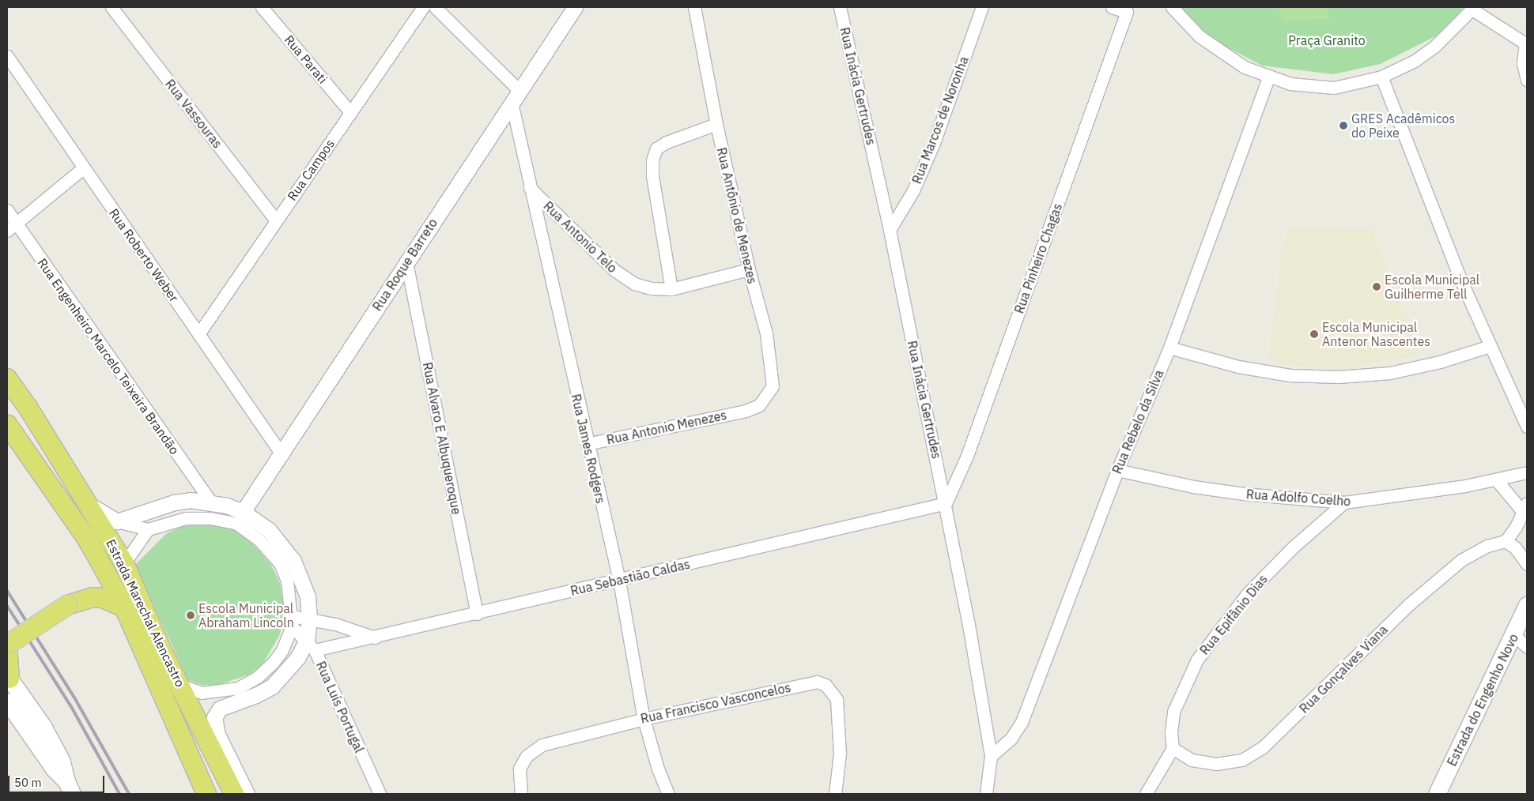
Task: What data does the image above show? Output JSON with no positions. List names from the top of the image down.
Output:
{
  "streets": {
    "main road": ["Estrada Marechal Alencastro", "Estrada do Engenho Novo"],
    "street": [
      "Rua Parati",
      "Rua Inácia Gertrudes",
      "Rua Vassouras",
      "Rua Marcos de Noronha",
      "Rua Campos",
      "Rua Antônio de Menezes",
      "Rua Antonio Telo",
      "Rua Roberto Weber",
      "Rua Pinheiro Chagas",
      "Rua Roque Barreto",
      "Rua Engenheiro Marcelo Teixeira Brandão",
      "Rua Rebelo da Silva",
      "Rua Antonio Menezes",
      "Rua Alvaro E Albuqueroque",
      "Rua James Rodgers",
      "Rua Adolfo Coelho",
      "Rua Sebastião Caldas",
      "Rua Epifânio Dias",
      "Rua Gonçalves Viana",
      "Rua Francisco Vasconcelos",
      "Rua Luís Portugal"
    ]
  },
  "crossings": [
    ["Rua Parati", "Rua Campos"],
    ["Rua Inácia Gertrudes", "Rua Marcos de Noronha"],
    ["Rua Inácia Gertrudes", "Rua Pinheiro Chagas"],
    ["Rua Inácia Gertrudes", "Rua Rebelo da Silva"],
    ["Rua Inácia Gertrudes", "Rua Sebastião Caldas"],
    ["Rua Vassouras", "Rua Campos"],
    ["Rua Campos", "Rua Roberto Weber"],
    ["Rua Antônio de Menezes", "Rua Antonio Telo"],
    ["Rua Antônio de Menezes", "Rua Antonio Menezes"],
    ["Rua Antonio Telo", "Rua James Rodgers"],
    ["Rua Roberto Weber", "Rua Roque Barreto"],
    ["Rua Pinheiro Chagas", "Rua Sebastião Caldas"],
    ["Rua Roque Barreto", "Rua Alvaro E Albuqueroque"],
    ["Rua Roque Barreto", "Rua James Rodgers"],
    ["Rua Rebelo da Silva", "Rua Adolfo Coelho"],
    ["Rua Antonio Menezes", "Rua James Rodgers"],
    ["Rua Alvaro E Albuqueroque", "Rua Sebastião Caldas"],
    ["Rua James Rodgers", "Rua Sebastião Caldas"],
    ["Rua James Rodgers", "Rua Francisco Vasconcelos"],
    ["Rua Adolfo Coelho", "Rua Epifânio Dias"],
    ["Rua Sebastião Caldas", "Rua Luís Portugal"],
    ["Rua Epifânio Dias", "Rua Gonçalves Viana"]
  ],
  "parks": ["Praça Granito"],
  "places": [
    "GRES Acadêmicos do Peixe",
    "Escola Municipal Guilherme Tell",
    "Escola Municipal Antenor Nascentes",
    "Escola Municipal Abraham Lincoln"
  ],
  "scale_bar": "50 m"
}
